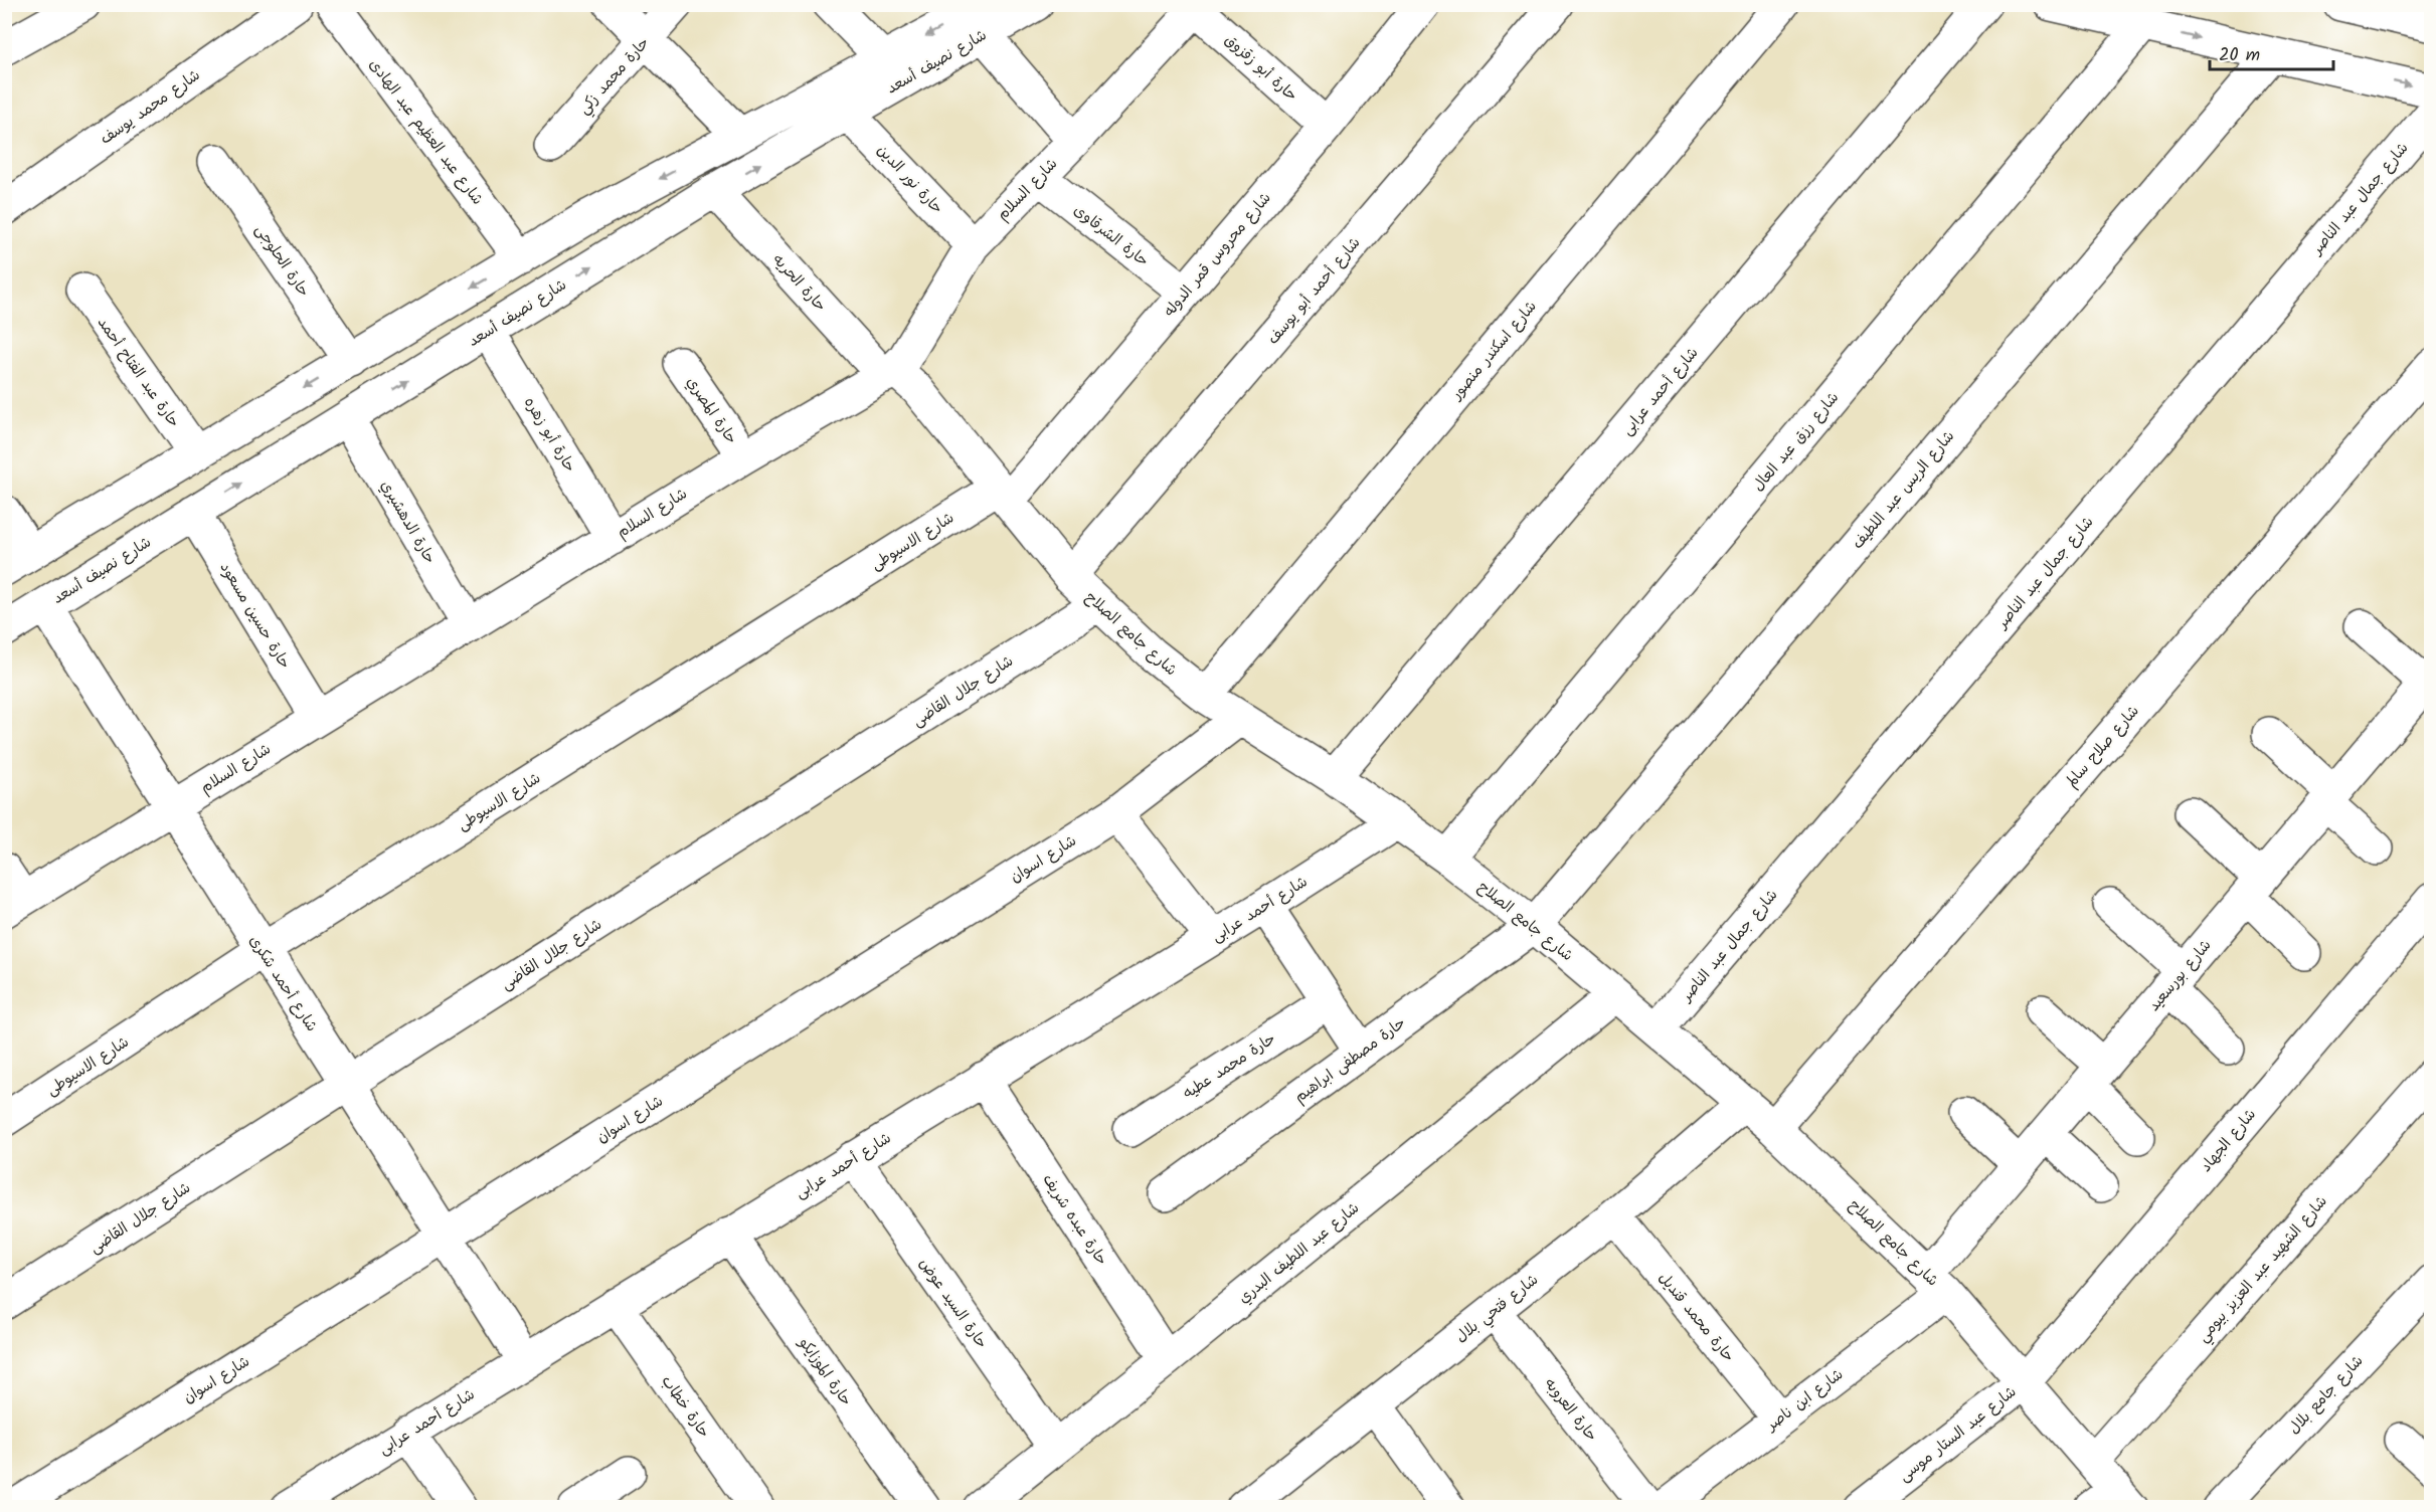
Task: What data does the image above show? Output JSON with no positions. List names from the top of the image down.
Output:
{
  "streets": {
    "street": [
      "شارع نصيف أسعد",
      "حارة أبو زقزوق",
      "حارة محمد زكي",
      "شارع محمد يوسف",
      "شارع عبد العظيم عبد الهادى",
      "حارة نور الدين",
      "شارع السلام",
      "شارع جمال عبد الناصر",
      "حارة الشرقاوى",
      "شارع محروس قمر الدوله",
      "حارة الحلوجى",
      "حارة الحريه",
      "شارع أحمد أبو يوسف",
      "شارع اسكندر منصور",
      "حارة عبد الفتاح أحمد",
      "شارع أحمد عرابى",
      "حارة المصري",
      "حارة أبو زهره",
      "شارع رزق عبد العال",
      "شارع الريس عبد اللطيف",
      "حارة الدهشيري",
      "شارع الاسيوطى",
      "حارة حسين مسعود",
      "شارع جامع الصلاح",
      "شارع جلال القاضى",
      "شارع صلاح سالم",
      "شارع اسوان",
      "شارع بورسعيد",
      "شارع أحمد شكرى",
      "حارة مصطفى ابراهيم",
      "حارة محمد عطيه",
      "شارع الجهاد",
      "حارة عبده شريف",
      "شارع عبد اللطيف البدري",
      "شارع الشهيد عبد العزيز بيومي",
      "حارة السيد عوض",
      "شارع فتحي بلال",
      "حارة محمد قنديل",
      "حارة الموزايكو",
      "شارع جامع بلال",
      "شارع ابن ناصر",
      "حارة خطاب",
      "حارة العروبه",
      "شارع عبد الستار موسى"
    ]
  },
  "crossings": [
    ["شارع نصيف أسعد", "شارع عبد العظيم عبد الهادى"],
    ["شارع نصيف أسعد", "حارة نور الدين"],
    ["شارع نصيف أسعد", "حارة الحلوجى"],
    ["شارع نصيف أسعد", "حارة الحريه"],
    ["شارع نصيف أسعد", "حارة عبد الفتاح أحمد"],
    ["شارع نصيف أسعد", "حارة أبو زهره"],
    ["شارع نصيف أسعد", "حارة الدهشيري"],
    ["شارع نصيف أسعد", "حارة حسين مسعود"],
    ["شارع نصيف أسعد", "شارع أحمد شكرى"],
    ["حارة أبو زقزوق", "شارع السلام"],
    ["حارة أبو زقزوق", "شارع محروس قمر الدوله"],
    ["حارة نور الدين", "شارع السلام"],
    ["شارع السلام", "حارة الشرقاوى"],
    ["شارع السلام", "حارة الحريه"],
    ["شارع السلام", "حارة المصري"],
    ["شارع السلام", "حارة أبو زهره"],
    ["شارع السلام", "حارة الدهشيري"],
    ["شارع السلام", "حارة حسين مسعود"],
    ["شارع السلام", "شارع جامع الصلاح"],
    ["شارع السلام", "شارع أحمد شكرى"],
    ["شارع جمال عبد الناصر", "شارع جامع الصلاح"],
    ["حارة الشرقاوى", "شارع محروس قمر الدوله"],
    ["شارع محروس قمر الدوله", "شارع الاسيوطى"],
    ["شارع محروس قمر الدوله", "شارع جامع الصلاح"],
    ["حارة الحريه", "شارع جامع الصلاح"],
    ["شارع أحمد أبو يوسف", "شارع جامع الصلاح"],
    ["شارع اسكندر منصور", "شارع جامع الصلاح"],
    ["شارع أحمد عرابى", "شارع جامع الصلاح"],
    ["شارع أحمد عرابى", "شارع أحمد شكرى"],
    ["شارع أحمد عرابى", "حارة عبده شريف"],
    ["شارع أحمد عرابى", "حارة السيد عوض"],
    ["شارع أحمد عرابى", "حارة الموزايكو"],
    ["شارع أحمد عرابى", "حارة خطاب"],
    ["شارع رزق عبد العال", "شارع جامع الصلاح"],
    ["شارع الريس عبد اللطيف", "شارع جامع الصلاح"],
    ["شارع الريس عبد اللطيف", "حارة مصطفى ابراهيم"],
    ["شارع الاسيوطى", "شارع جامع الصلاح"],
    ["شارع الاسيوطى", "شارع أحمد شكرى"],
    ["شارع جامع الصلاح", "شارع جلال القاضى"],
    ["شارع جامع الصلاح", "شارع صلاح سالم"],
    ["شارع جامع الصلاح", "شارع اسوان"],
    ["شارع جامع الصلاح", "شارع بورسعيد"],
    ["شارع جامع الصلاح", "حارة مصطفى ابراهيم"],
    ["شارع جامع الصلاح", "شارع الجهاد"],
    ["شارع جامع الصلاح", "شارع عبد اللطيف البدري"],
    ["شارع جامع الصلاح", "شارع الشهيد عبد العزيز بيومي"],
    ["شارع جامع الصلاح", "شارع فتحي بلال"],
    ["شارع جامع الصلاح", "شارع ابن ناصر"],
    ["شارع جامع الصلاح", "شارع عبد الستار موسى"],
    ["شارع جلال القاضى", "شارع أحمد شكرى"],
    ["شارع اسوان", "شارع أحمد شكرى"],
    ["شارع بورسعيد", "شارع ابن ناصر"],
    ["شارع الجهاد", "شارع عبد الستار موسى"],
    ["حارة عبده شريف", "شارع عبد اللطيف البدري"],
    ["شارع عبد اللطيف البدري", "حارة السيد عوض"],
    ["شارع فتحي بلال", "حارة محمد قنديل"],
    ["شارع فتحي بلال", "حارة العروبه"],
    ["حارة محمد قنديل", "شارع ابن ناصر"]
  ],
  "scale_bar": "20 m"
}
